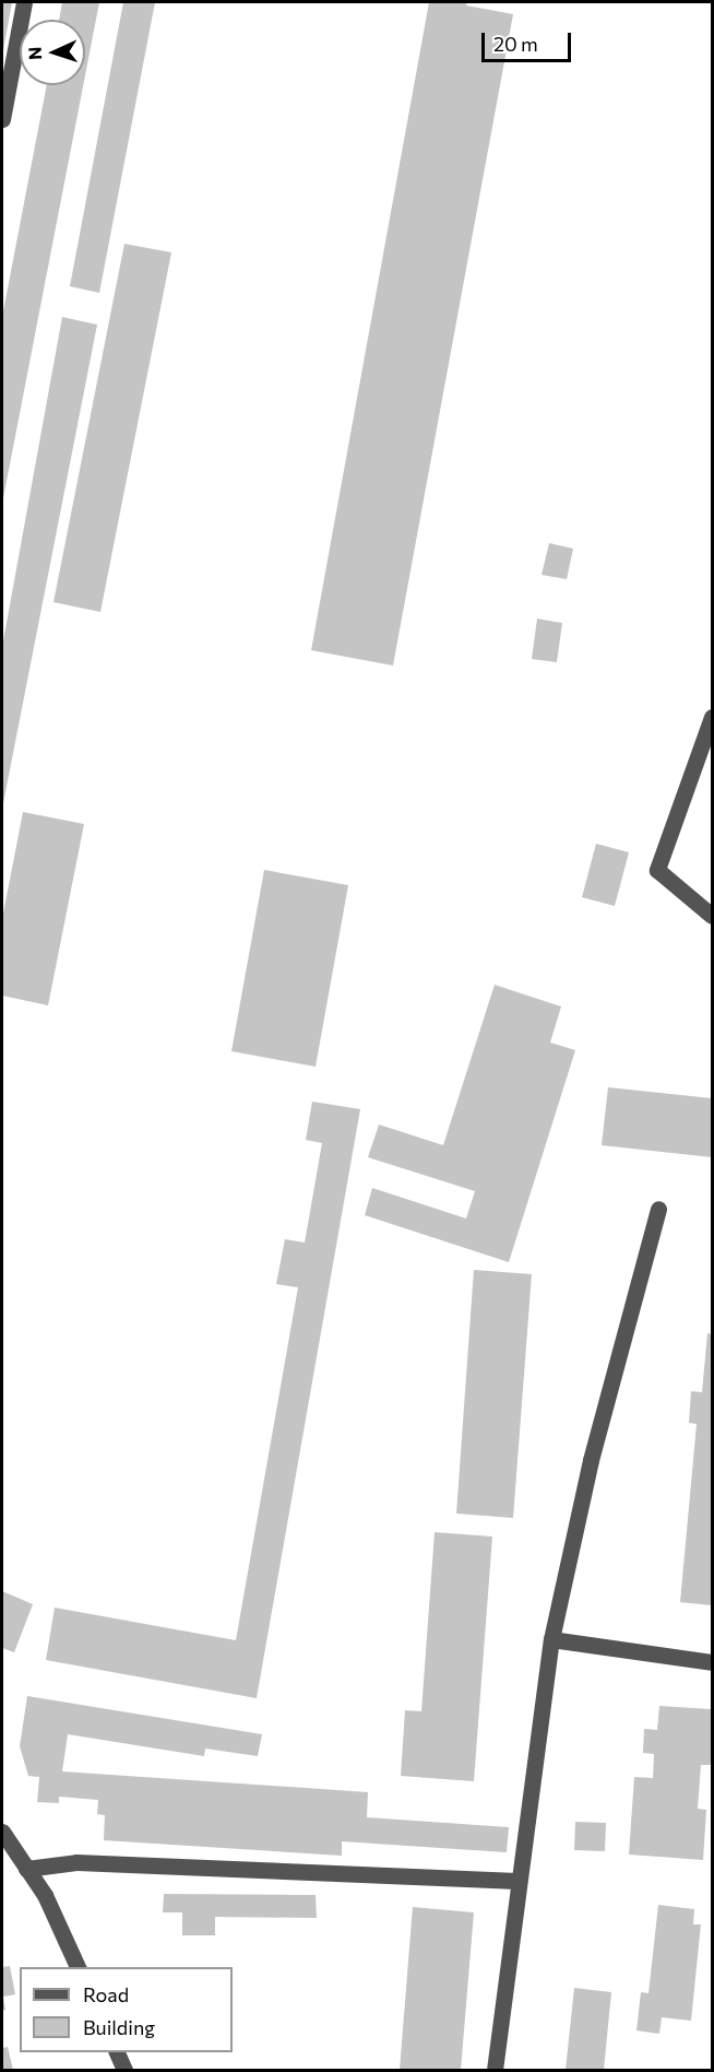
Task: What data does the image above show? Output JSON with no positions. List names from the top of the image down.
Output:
{
  "legend": ["Road", "Building"],
  "scale_bar": "20 m",
  "north": "left"
}
